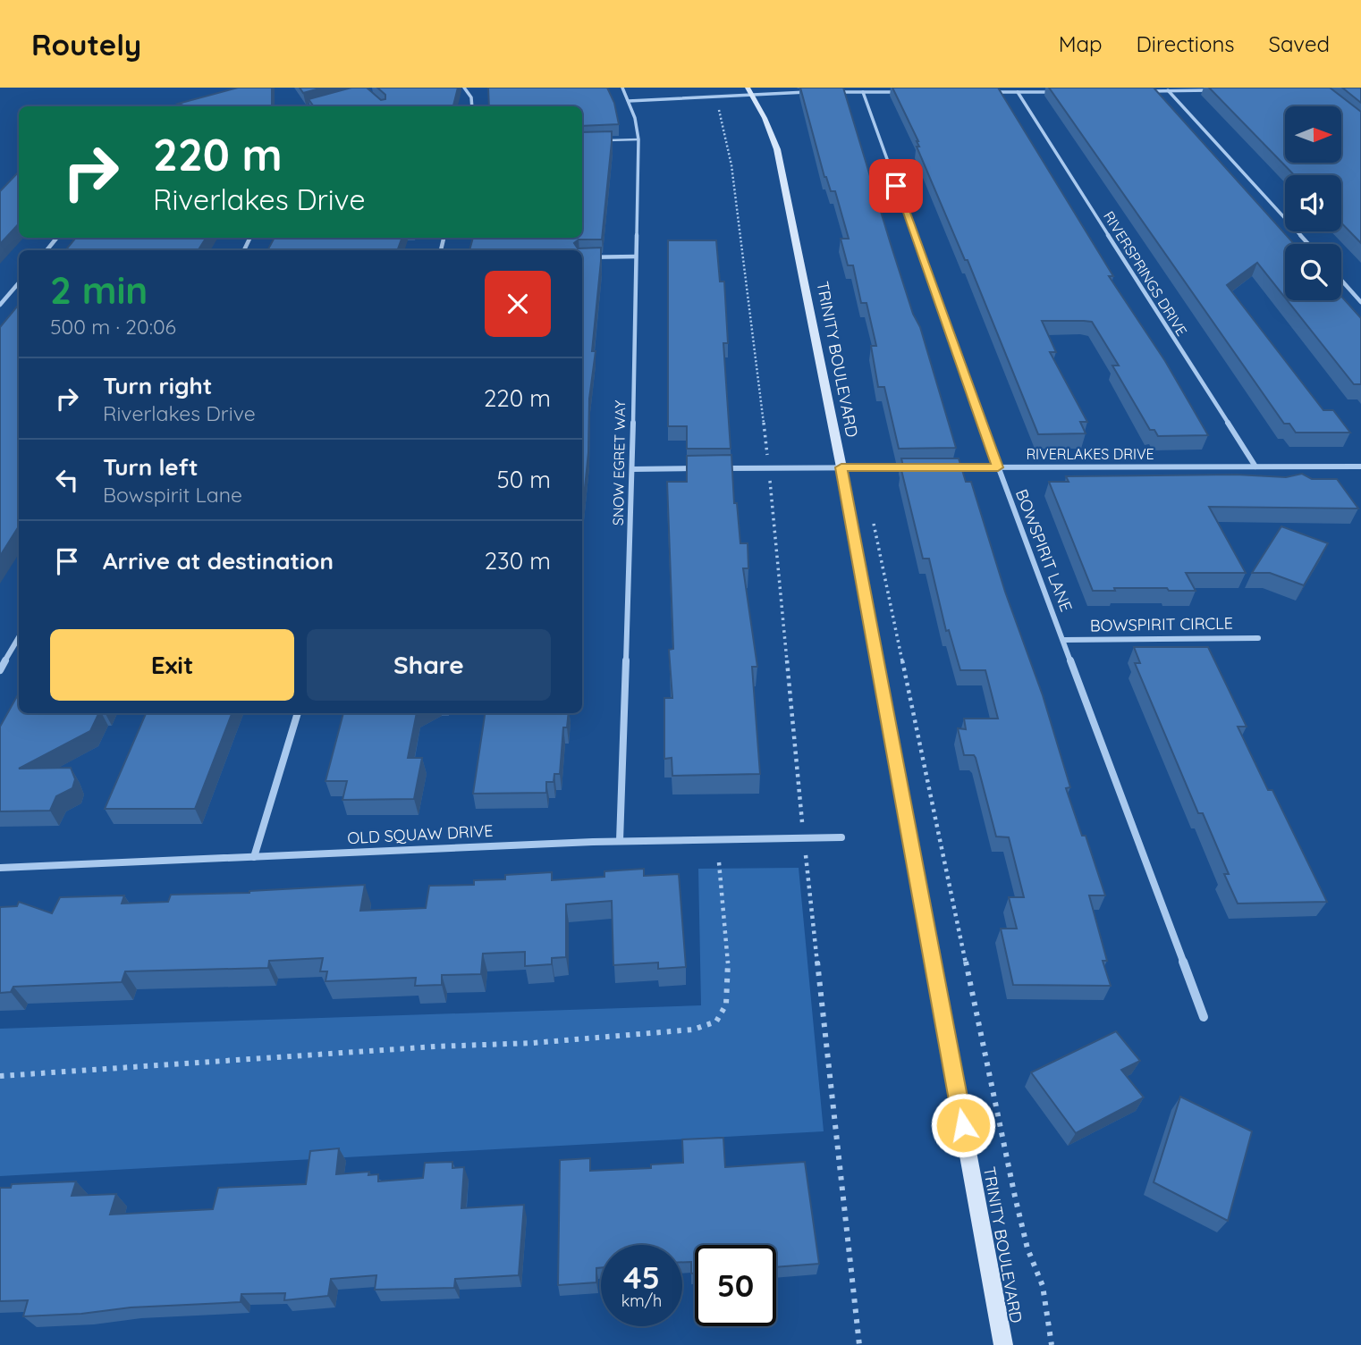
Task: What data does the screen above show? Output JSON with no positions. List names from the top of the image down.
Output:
{
  "streets": {
    "main road": ["TRINITY BOULEVARD"],
    "street": [
      "RIVERSPRINGS DRIVE",
      "RIVERLAKES DRIVE",
      "SNOW EGRET WAY",
      "BOWSPIRIT LANE",
      "BOWSPIRIT CIRCLE",
      "OLD SQUAW DRIVE"
    ]
  },
  "crossings": [
    ["RIVERSPRINGS DRIVE", "RIVERLAKES DRIVE"],
    ["RIVERLAKES DRIVE", "BOWSPIRIT LANE"],
    ["SNOW EGRET WAY", "OLD SQUAW DRIVE"],
    ["BOWSPIRIT LANE", "BOWSPIRIT CIRCLE"]
  ],
  "north": "right",
  "page": {
    "header": "Routely",
    "nav": ["Map", "Directions", "Saved"],
    "turn": ["220 m", "Riverlakes Drive"],
    "heading": ["2 min", "500 m · 20:06"],
    "list": [
      {
        "name": "Turn right",
        "note": "Riverlakes Drive",
        "value": "220 m"
      },
      {
        "name": "Turn left",
        "note": "Bowspirit Lane",
        "value": "50 m"
      },
      {
        "name": "Arrive at destination",
        "value": "230 m"
      }
    ],
    "buttons": ["Exit", "Share"],
    "speed": "45 km/h",
    "limit": "50"
  }
}
